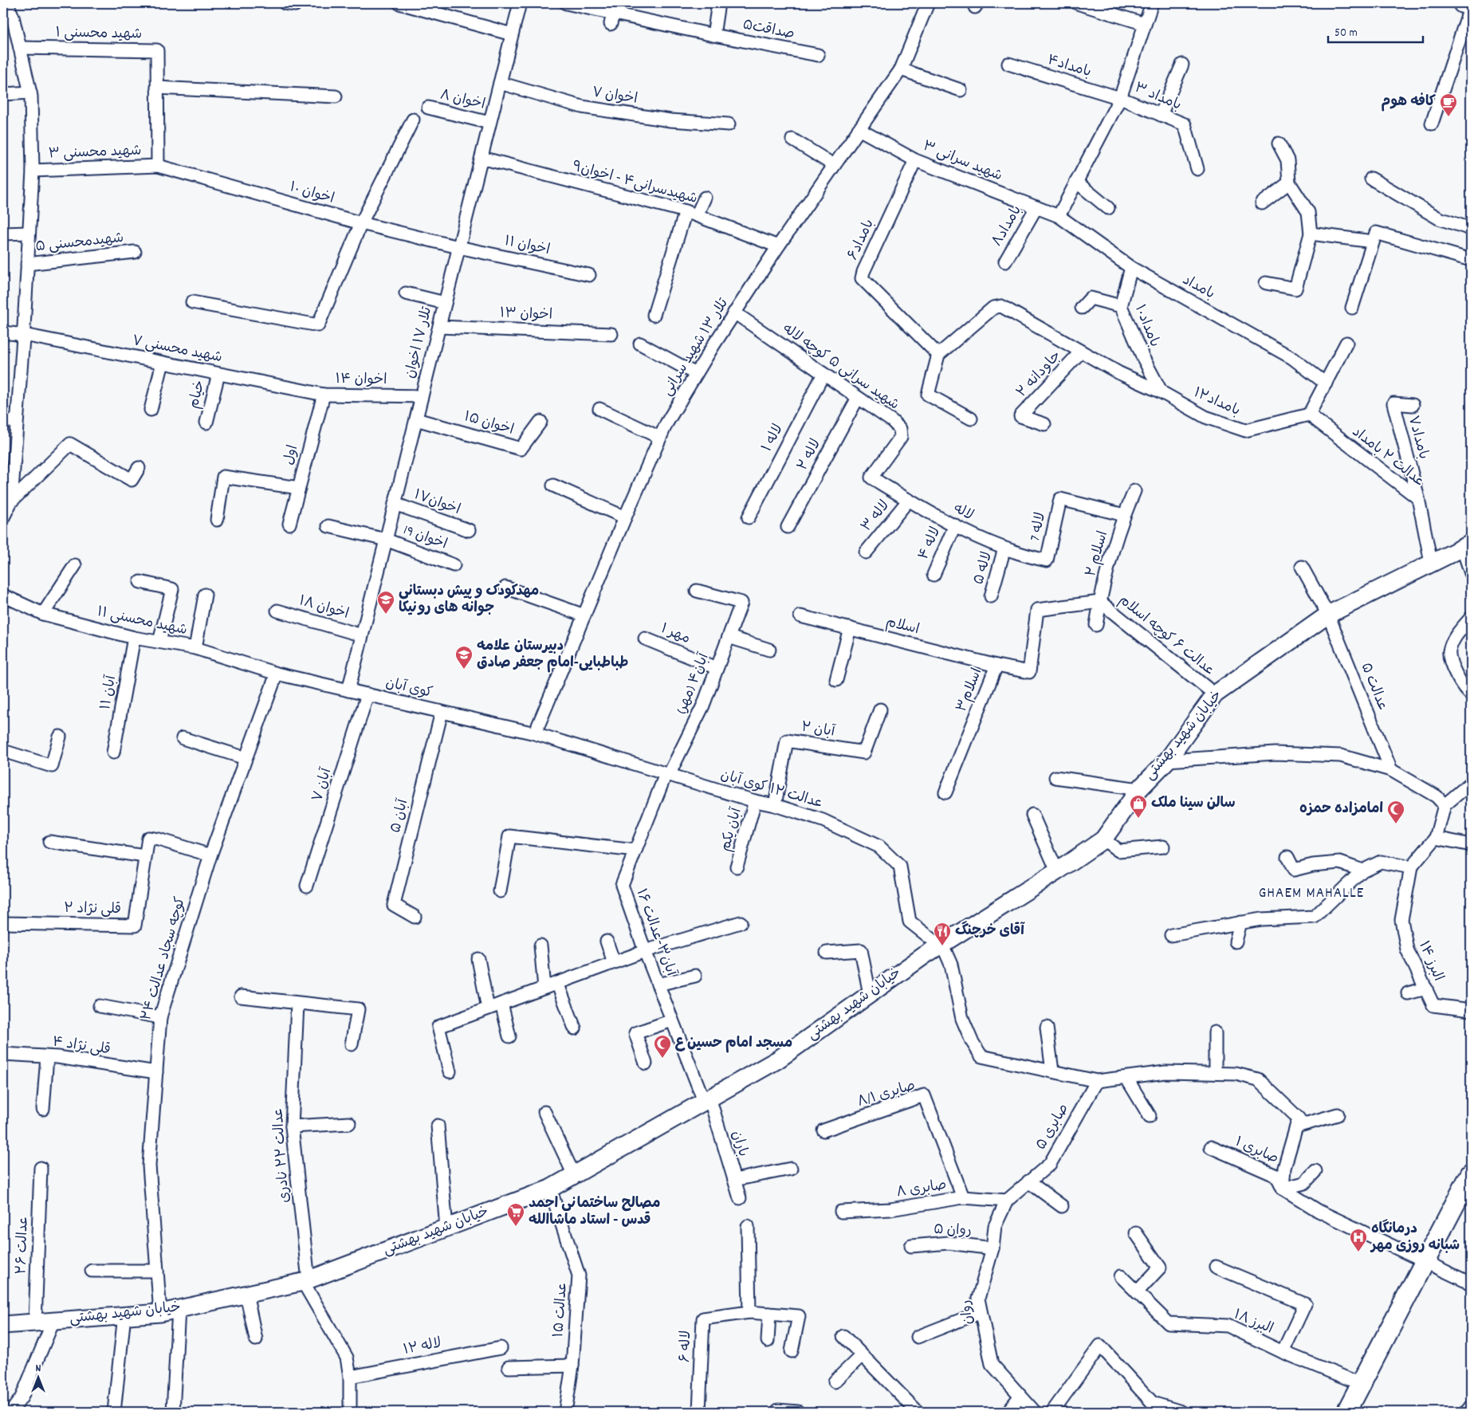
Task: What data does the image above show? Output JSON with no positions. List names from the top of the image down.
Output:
{
  "streets": {
    "main road": ["خیابان شهید بهشتی"],
    "street": [
      "صداقت۵",
      "شهید محسنی ۱",
      "بامداد۴",
      "اخوان ۷",
      "بامداد ۳",
      "اخوان ۸",
      "شهید محسنی ۳",
      "شهید سرانی ۳",
      "شهیدسرانی۴ - اخوان۹",
      "اخوان ۱۰",
      "بامداد۸",
      "بامداد۶",
      "شهیدمحسنی ۵",
      "اخوان ۱۱",
      "بامداد",
      "اخوان ۱۳",
      "بامداد۱۰",
      "تلار ۱۷ اخوان",
      "تلار ۱۳ شهید سرانی",
      "شهید محسنی ۷",
      "شهید سرانی ۵ کوچه لاله",
      "جاودانه ۲",
      "اخوان ۱۴",
      "خیام",
      "بامداد۱۲",
      "اخوان ۱۵",
      "بامداد۷",
      "لاله ۱",
      "اول",
      "لاله ۲",
      "عدالت ۲ بامداد",
      "اخوان۱۷",
      "لاله",
      "لاله ۳",
      "لاله 7",
      "اخوان 19",
      "لاله ۴",
      "اسلام ۲",
      "لاله ۵",
      "اخوان ۱۸",
      "شهید محسنی ۱۱",
      "اسلام",
      "مهر ۱",
      "عدالت ۶ کوچه اسلام",
      "آبان۴ (مهر)",
      "عدالت ۵",
      "کوی آبان",
      "اسلام۳",
      "آبان ۱۱",
      "آبان ۲",
      "آبان ۷",
      "عدالت ۱۲ کوی آبان",
      "آبان ۵",
      "آبان یکم",
      "قلی نژاد ۲",
      "آبان۳-عدالت ۱۶",
      "کوچه سجاد عدالت ۲۴",
      "البرز ۱۴",
      "قلی نژاد ۴",
      "صابری ۸/۱",
      "صابری ۵",
      "باران",
      "صابری ۱",
      "عدالت ۲۲ نادری",
      "صابری ۸",
      "روان ۵",
      "عدالت ۲۶",
      "عدالت ۱۵",
      "روان",
      "البرز ۱۸",
      "لاله ۶",
      "لاله ۱۲"
    ]
  },
  "crossings": [
    ["شهید محسنی ۱", "شهید محسنی ۳"],
    ["شهید محسنی ۱", "اخوان ۱۰"],
    ["بامداد۴", "بامداد ۳"],
    ["اخوان ۷", "تلار ۱۷ اخوان"],
    ["اخوان ۸", "تلار ۱۷ اخوان"],
    ["شهید محسنی ۳", "اخوان ۱۰"],
    ["شهید سرانی ۳", "بامداد۸"],
    ["شهید سرانی ۳", "بامداد۶"],
    ["شهید سرانی ۳", "بامداد"],
    ["شهید سرانی ۳", "تلار ۱۳ شهید سرانی"],
    ["شهیدسرانی۴ - اخوان۹", "تلار ۱۷ اخوان"],
    ["شهیدسرانی۴ - اخوان۹", "تلار ۱۳ شهید سرانی"],
    ["اخوان ۱۰", "اخوان ۱۱"],
    ["اخوان ۱۰", "تلار ۱۷ اخوان"],
    ["بامداد۶", "بامداد۱۲"],
    ["اخوان ۱۱", "تلار ۱۷ اخوان"],
    ["بامداد", "بامداد۱۰"],
    ["اخوان ۱۳", "تلار ۱۷ اخوان"],
    ["بامداد۱۰", "بامداد۱۲"],
    ["تلار ۱۷ اخوان", "اخوان ۱۴"],
    ["تلار ۱۷ اخوان", "اخوان ۱۵"],
    ["تلار ۱۷ اخوان", "اخوان۱۷"],
    ["تلار ۱۷ اخوان", "اخوان 19"],
    ["تلار ۱۷ اخوان", "اخوان ۱۸"],
    ["تلار ۱۷ اخوان", "کوی آبان"],
    ["تلار ۱۳ شهید سرانی", "شهید سرانی ۵ کوچه لاله"],
    ["تلار ۱۳ شهید سرانی", "کوی آبان"],
    ["تلار ۱۳ شهید سرانی", "عدالت ۱۲ کوی آبان"],
    ["شهید محسنی ۷", "اخوان ۱۴"],
    ["شهید محسنی ۷", "خیام"],
    ["شهید محسنی ۷", "اول"],
    ["شهید سرانی ۵ کوچه لاله", "لاله ۱"],
    ["شهید سرانی ۵ کوچه لاله", "لاله ۲"],
    ["شهید سرانی ۵ کوچه لاله", "لاله"],
    ["جاودانه ۲", "بامداد۱۲"],
    ["اخوان ۱۴", "اول"],
    ["بامداد۱۲", "عدالت ۲ بامداد"],
    ["بامداد۷", "عدالت ۲ بامداد"],
    ["عدالت ۲ بامداد", "خیابان شهید بهشتی"],
    ["لاله", "لاله ۳"],
    ["لاله", "لاله 7"],
    ["لاله", "لاله ۴"],
    ["لاله", "لاله ۵"],
    ["لاله 7", "اسلام ۲"],
    ["اسلام ۲", "عدالت ۶ کوچه اسلام"],
    ["اسلام ۲", "اسلام۳"],
    ["شهید محسنی ۱۱", "کوی آبان"],
    ["شهید محسنی ۱۱", "آبان ۱۱"],
    ["شهید محسنی ۱۱", "کوچه سجاد عدالت ۲۴"],
    ["اسلام", "اسلام۳"],
    ["مهر ۱", "آبان۴ (مهر)"],
    ["عدالت ۶ کوچه اسلام", "اسلام۳"],
    ["عدالت ۶ کوچه اسلام", "خیابان شهید بهشتی"],
    ["آبان۴ (مهر)", "عدالت ۱۲ کوی آبان"],
    ["آبان۴ (مهر)", "آبان۳-عدالت ۱۶"],
    ["عدالت ۵", "خیابان شهید بهشتی"],
    ["کوی آبان", "آبان ۷"],
    ["کوی آبان", "عدالت ۱۲ کوی آبان"],
    ["کوی آبان", "آبان ۵"],
    ["کوی آبان", "کوچه سجاد عدالت ۲۴"],
    ["آبان ۲", "عدالت ۱۲ کوی آبان"],
    ["خیابان شهید بهشتی", "عدالت ۱۲ کوی آبان"],
    ["خیابان شهید بهشتی", "آبان۳-عدالت ۱۶"],
    ["خیابان شهید بهشتی", "کوچه سجاد عدالت ۲۴"],
    ["خیابان شهید بهشتی", "باران"],
    ["خیابان شهید بهشتی", "عدالت ۲۲ نادری"],
    ["خیابان شهید بهشتی", "عدالت ۲۶"],
    ["خیابان شهید بهشتی", "عدالت ۱۵"],
    ["عدالت ۱۲ کوی آبان", "آبان یکم"],
    ["عدالت ۱۲ کوی آبان", "آبان۳-عدالت ۱۶"],
    ["قلی نژاد ۲", "کوچه سجاد عدالت ۲۴"],
    ["آبان۳-عدالت ۱۶", "باران"],
    ["کوچه سجاد عدالت ۲۴", "قلی نژاد ۴"],
    ["صابری ۸/۱", "صابری ۸"],
    ["صابری ۵", "روان"],
    ["صابری ۸", "روان"],
    ["روان ۵", "روان"]
  ],
  "districts": ["GHAEM MAHALLE"],
  "places": {
    "cafe": ["کافه هوم"],
    "school or university": ["مهدکودک و پیش دبستانی جوانه های رونیکا", "دبیرستان علامه طباطبایی-امام جعفر صادق"],
    "shop": ["سالن سینا ملک"],
    "mosque": ["امامزاده حمزه", "مسجد امام حسین ع"],
    "restaurant": ["آقای خرچنگ"],
    "supermarket": ["مصالح ساختمانی احمد قدس - استاد ماشاالله"],
    "hospital": ["درمانگاه شبانه روزی مهر"]
  },
  "scale_bar": "50 m",
  "north": "top"
}
